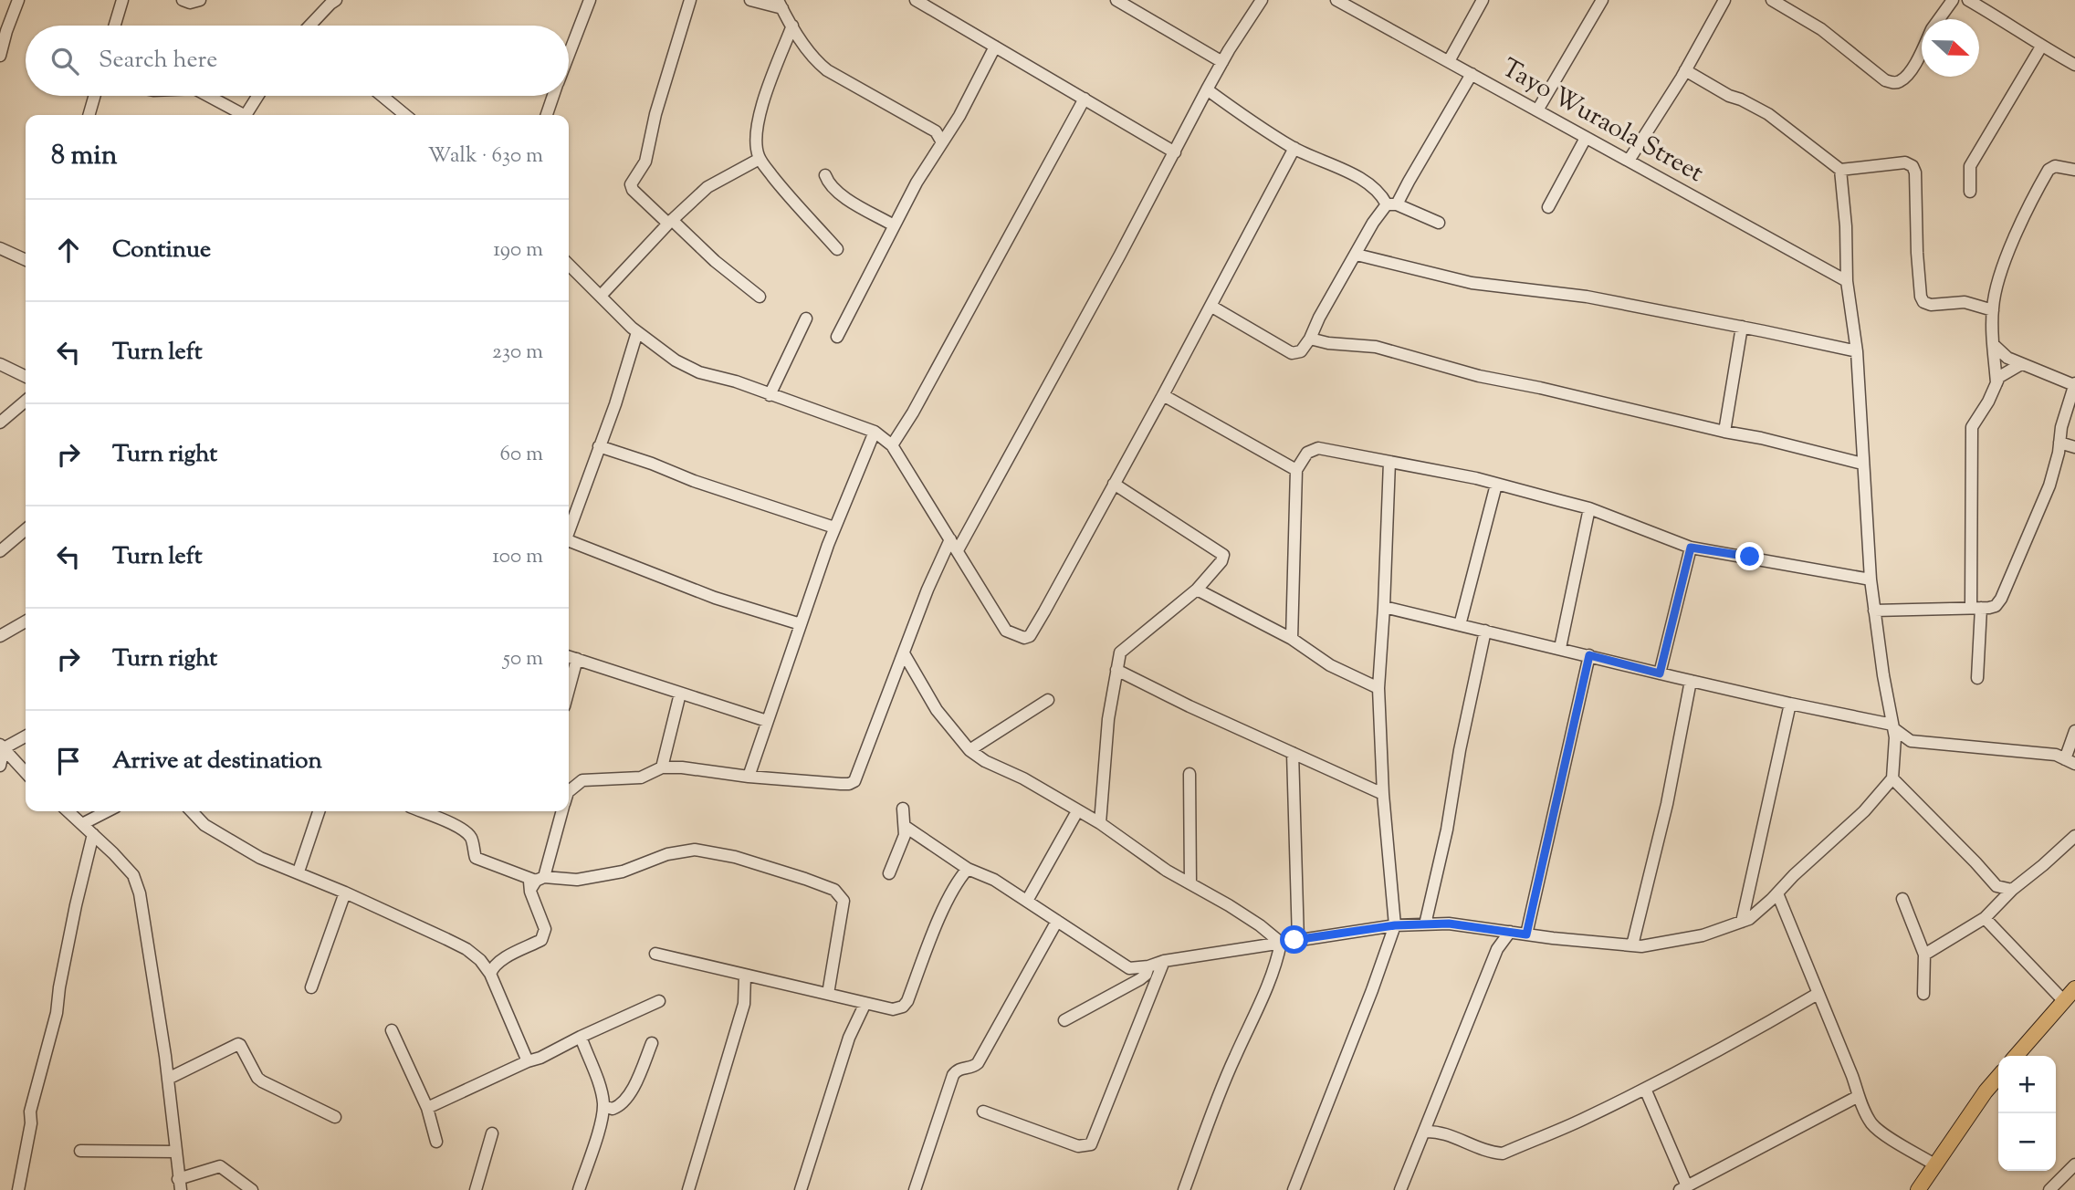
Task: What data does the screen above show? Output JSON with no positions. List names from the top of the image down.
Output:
{
  "streets": {
    "street": ["Tayo Wuraola Street"]
  },
  "north": "right",
  "page": {
    "search": "Search here",
    "heading": ["8 min", "Walk · 630 m"],
    "list": [
      ["Continue", "190 m"],
      ["Turn left", "230 m"],
      ["Turn right", "60 m"],
      ["Turn left", "100 m"],
      ["Turn right", "50 m"],
      "Arrive at destination"
    ],
    "map_buttons": ["+", "−"]
  }
}
